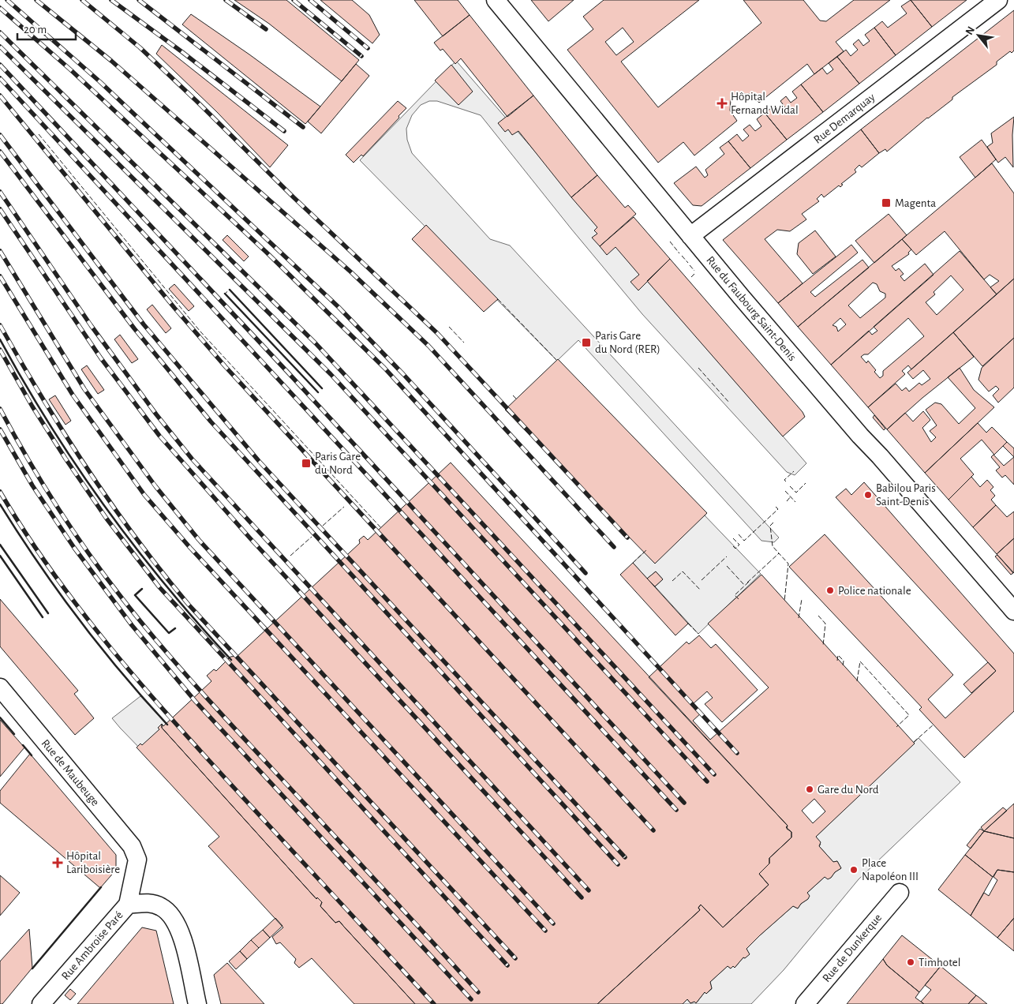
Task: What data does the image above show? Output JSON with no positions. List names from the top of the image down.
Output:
{
  "streets": {
    "street": [
      "Rue Demarquay",
      "Rue du Faubourg Saint-Denis",
      "Rue de Maubeuge",
      "Rue Ambroise Paré",
      "Rue de Dunkerque"
    ]
  },
  "crossings": [
    ["Rue Demarquay", "Rue du Faubourg Saint-Denis"],
    ["Rue de Maubeuge", "Rue Ambroise Paré"]
  ],
  "places": {
    "health": ["Hôpital Fernand Widal", "Hôpital Lariboisière"],
    "transit": ["Magenta", "Paris Gare du Nord (RER)", "Paris Gare du Nord"],
    "other": [
      "Babilou Paris Saint-Denis",
      "Police nationale",
      "Gare du Nord",
      "Place Napoléon III",
      "Timhotel"
    ]
  },
  "scale_bar": "20 m",
  "north": "top left"
}
